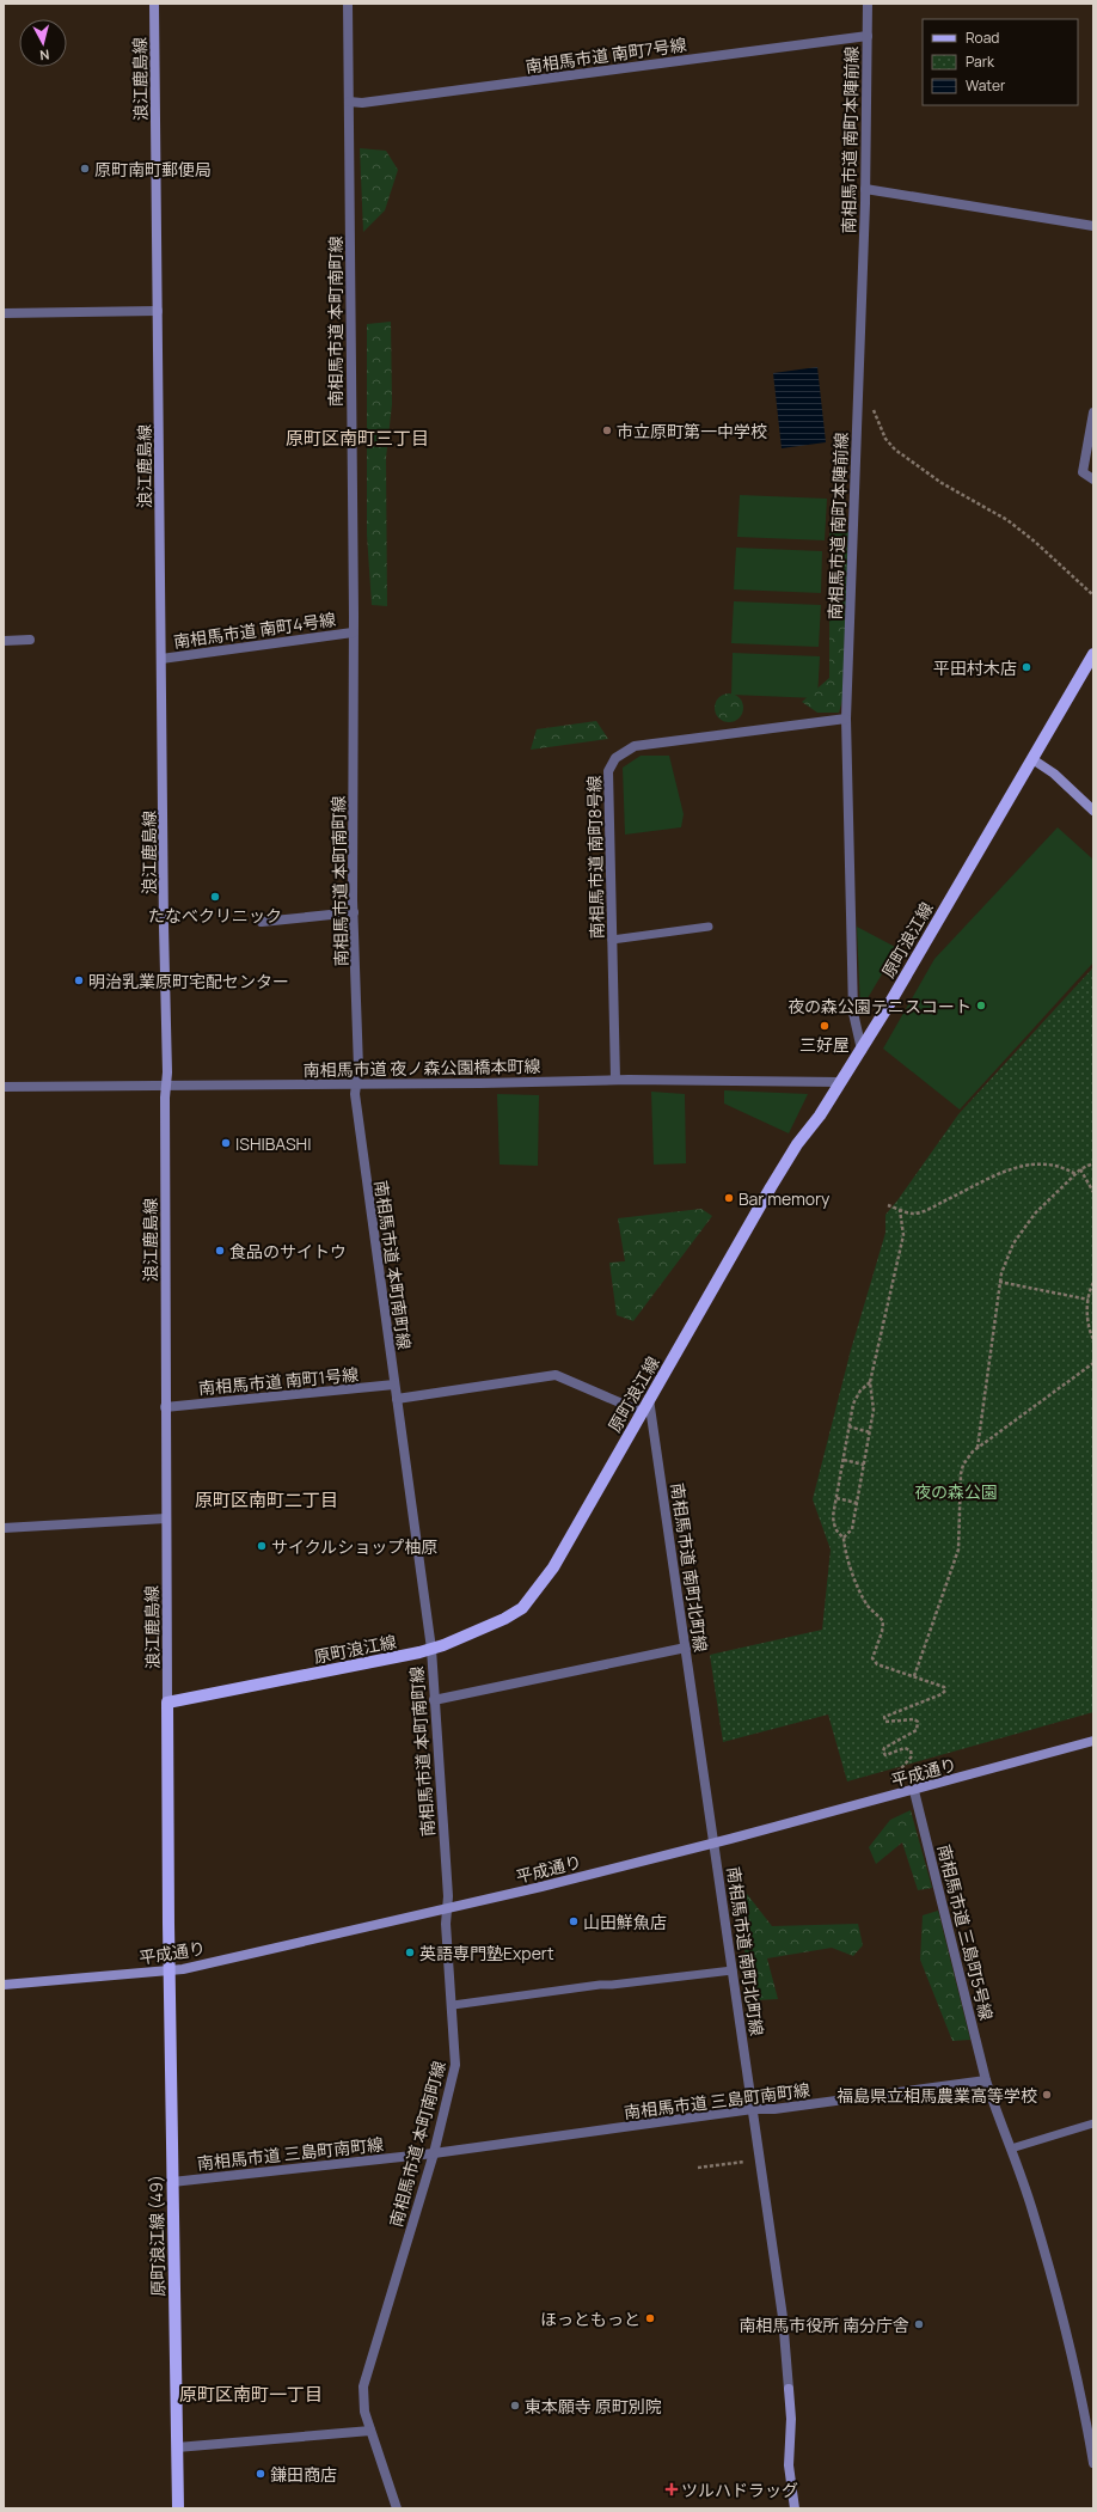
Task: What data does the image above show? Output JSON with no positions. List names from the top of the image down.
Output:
{
  "streets": {
    "main road": [
      "浪江鹿島線",
      "原町浪江線",
      "南相馬市道 南町北町線",
      "平成通り",
      "原町浪江線 (49)"
    ],
    "street": [
      "南相馬市道 南町7号線",
      "南相馬市道 南町本陣前線",
      "南相馬市道 本町南町線",
      "南相馬市道 南町4号線",
      "南相馬市道 南町8号線",
      "南相馬市道 夜ノ森公園橋本町線",
      "南相馬市道 南町1号線",
      "南相馬市道 三島町5号線",
      "南相馬市道 三島町南町線"
    ]
  },
  "crossings": [
    ["南相馬市道 南町7号線", "南相馬市道 南町本陣前線"],
    ["南相馬市道 南町7号線", "南相馬市道 本町南町線"],
    ["浪江鹿島線", "南相馬市道 南町4号線"],
    ["浪江鹿島線", "原町浪江線"],
    ["浪江鹿島線", "南相馬市道 夜ノ森公園橋本町線"],
    ["浪江鹿島線", "南相馬市道 南町1号線"],
    ["南相馬市道 南町本陣前線", "南相馬市道 南町8号線"],
    ["南相馬市道 南町本陣前線", "原町浪江線"],
    ["南相馬市道 本町南町線", "南相馬市道 南町4号線"],
    ["南相馬市道 本町南町線", "原町浪江線"],
    ["南相馬市道 本町南町線", "南相馬市道 夜ノ森公園橋本町線"],
    ["南相馬市道 本町南町線", "南相馬市道 南町1号線"],
    ["南相馬市道 本町南町線", "平成通り"],
    ["南相馬市道 本町南町線", "南相馬市道 三島町南町線"],
    ["南相馬市道 南町8号線", "南相馬市道 夜ノ森公園橋本町線"],
    ["原町浪江線", "南相馬市道 夜ノ森公園橋本町線"],
    ["原町浪江線", "南相馬市道 南町北町線"],
    ["南相馬市道 南町北町線", "平成通り"],
    ["南相馬市道 南町北町線", "南相馬市道 三島町南町線"],
    ["平成通り", "南相馬市道 三島町5号線"],
    ["平成通り", "原町浪江線 (49)"],
    ["南相馬市道 三島町5号線", "南相馬市道 三島町南町線"],
    ["南相馬市道 三島町南町線", "原町浪江線 (49)"]
  ],
  "districts": ["原町区南町三丁目", "原町区南町二丁目", "原町区南町一丁目"],
  "parks": ["夜の森公園"],
  "places": {
    "other": [
      "原町南町郵便局",
      "市立原町第一中学校",
      "平田村木店",
      "たなべクリニック",
      "明治乳業原町宅配センター",
      "夜の森公園テニスコート",
      "三好屋",
      "ISHIBASHI",
      "Bar memory",
      "食品のサイトウ",
      "サイクルショップ柚原",
      "山田鮮魚店",
      "英語専門塾Expert",
      "福島県立相馬農業高等学校",
      "ほっともっと",
      "南相馬市役所 南分庁舎",
      "東本願寺 原町別院",
      "鎌田商店"
    ],
    "health": ["ツルハドラッグ"]
  },
  "legend": ["Road", "Park", "Water"],
  "north": "bottom"
}
